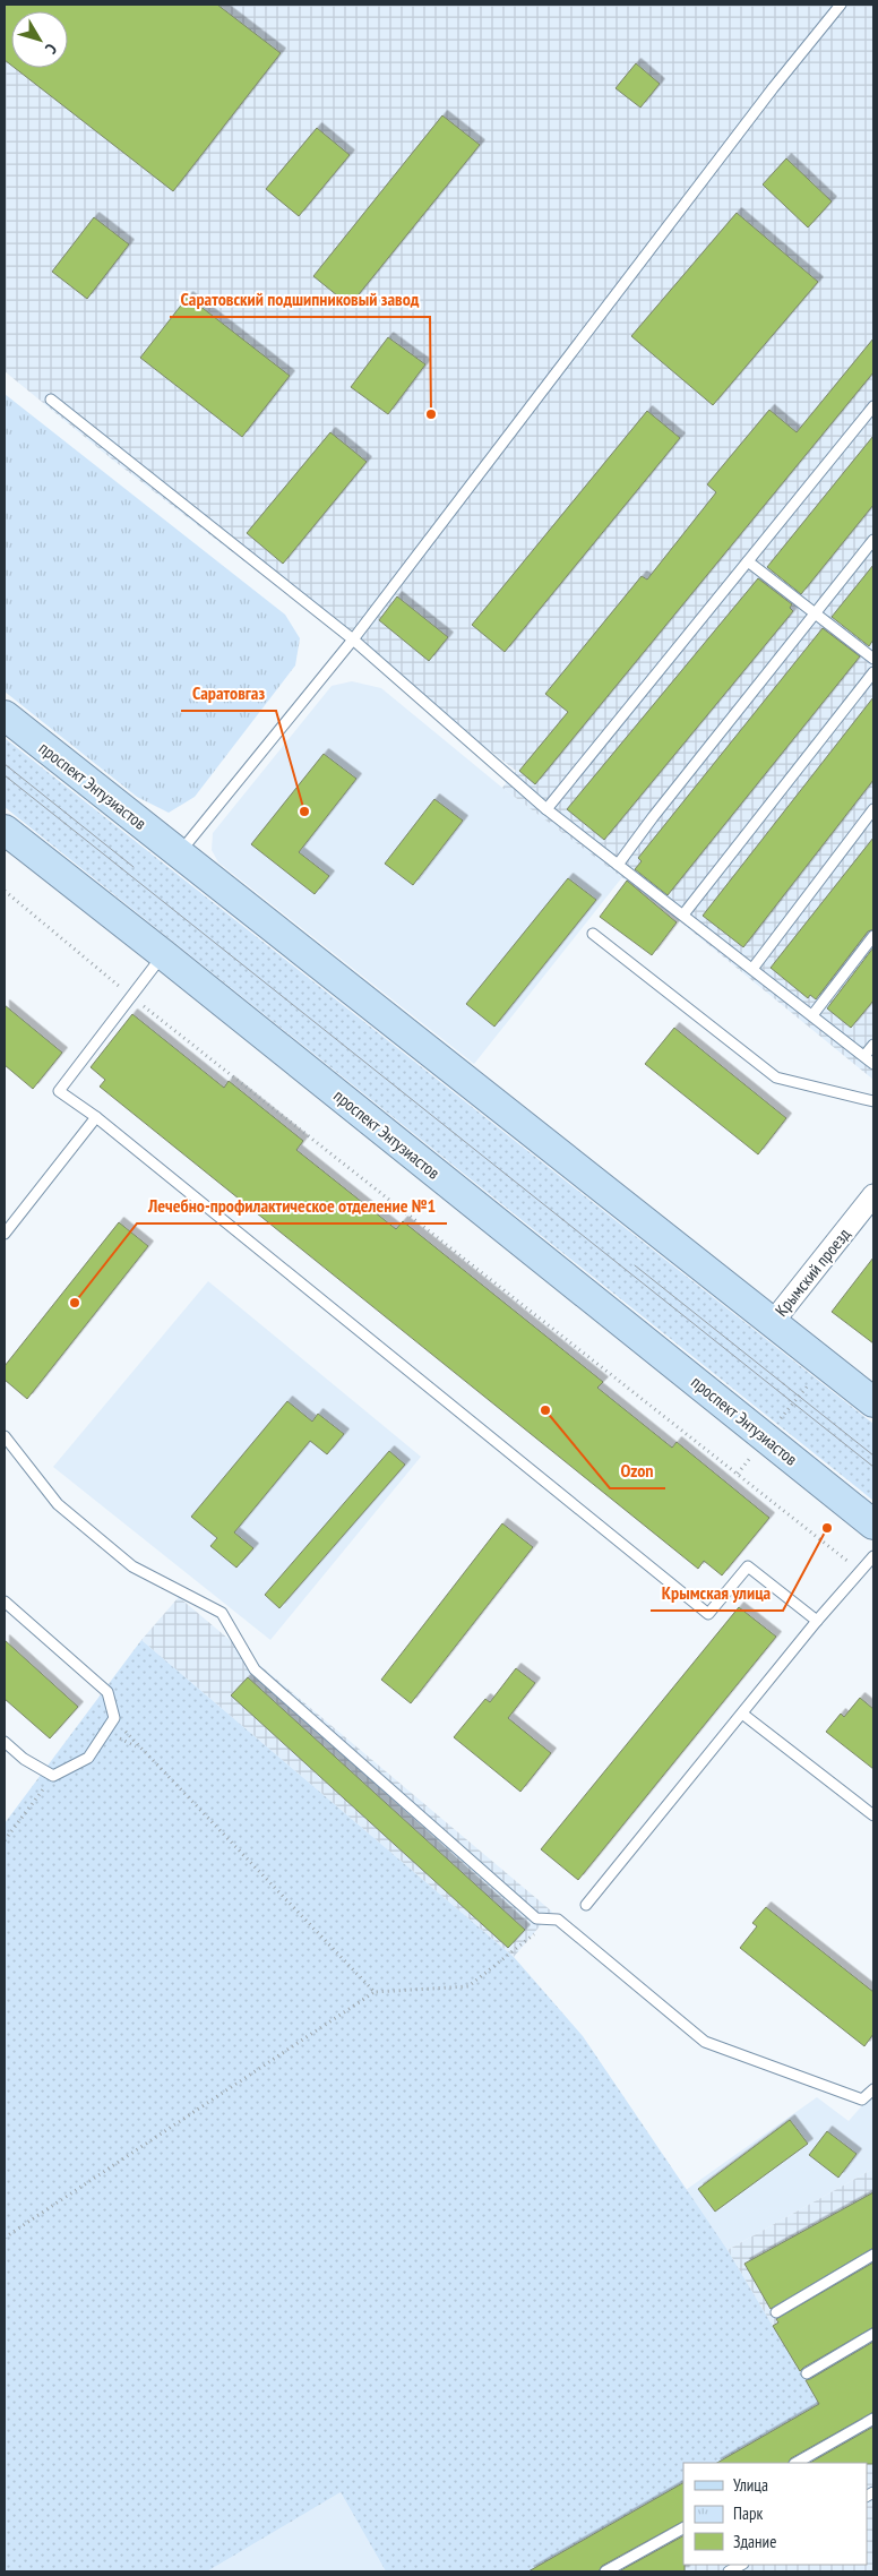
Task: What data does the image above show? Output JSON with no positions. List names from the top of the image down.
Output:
{
  "streets": {
    "main road": ["проспект Энтузиастов"],
    "street": ["Крымский проезд"]
  },
  "crossings": [
    ["проспект Энтузиастов", "Крымский проезд"]
  ],
  "places": [
    "Саратовский подшипниковый завод",
    "Саратовгаз",
    "Лечебно-профилактическое отделение №1",
    "Ozon",
    "Крымская улица"
  ],
  "legend": ["Улица", "Парк", "Здание"],
  "north": "bottom right"
}
